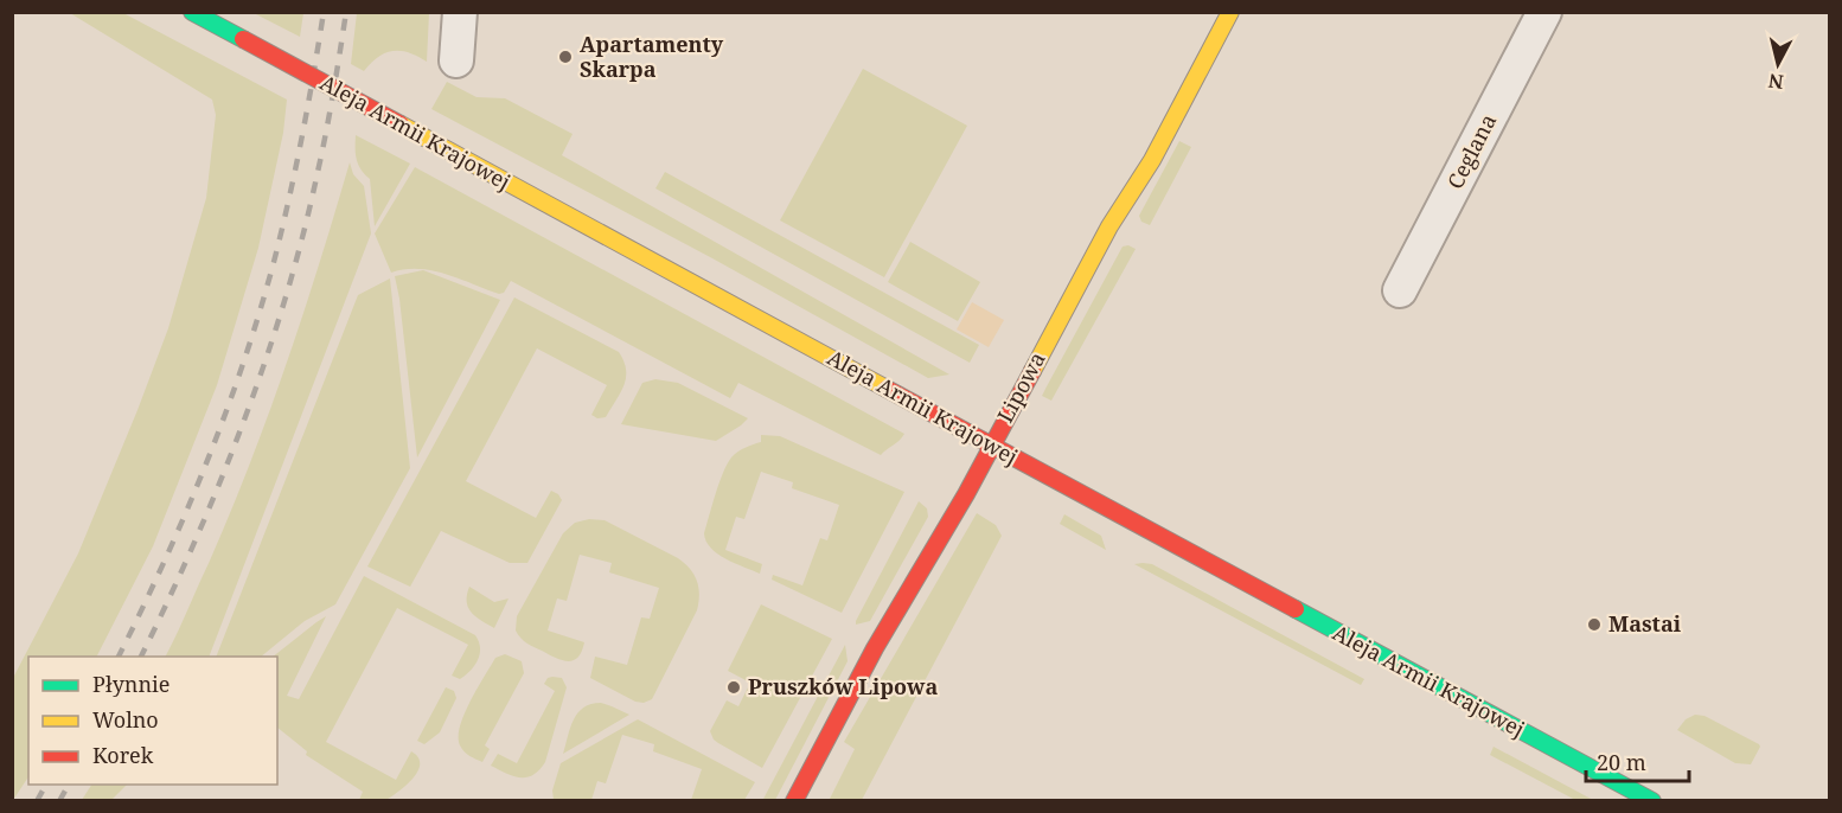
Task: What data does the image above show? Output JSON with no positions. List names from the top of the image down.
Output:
{
  "streets": {
    "street": ["Aleja Armii Krajowej", "Ceglana", "Lipowa"]
  },
  "crossings": [
    ["Aleja Armii Krajowej", "Lipowa"]
  ],
  "places": ["Apartamenty Skarpa", "Mastai", "Pruszków Lipowa"],
  "legend": ["Płynnie", "Wolno", "Korek"],
  "scale_bar": "20 m",
  "north": "bottom"
}
